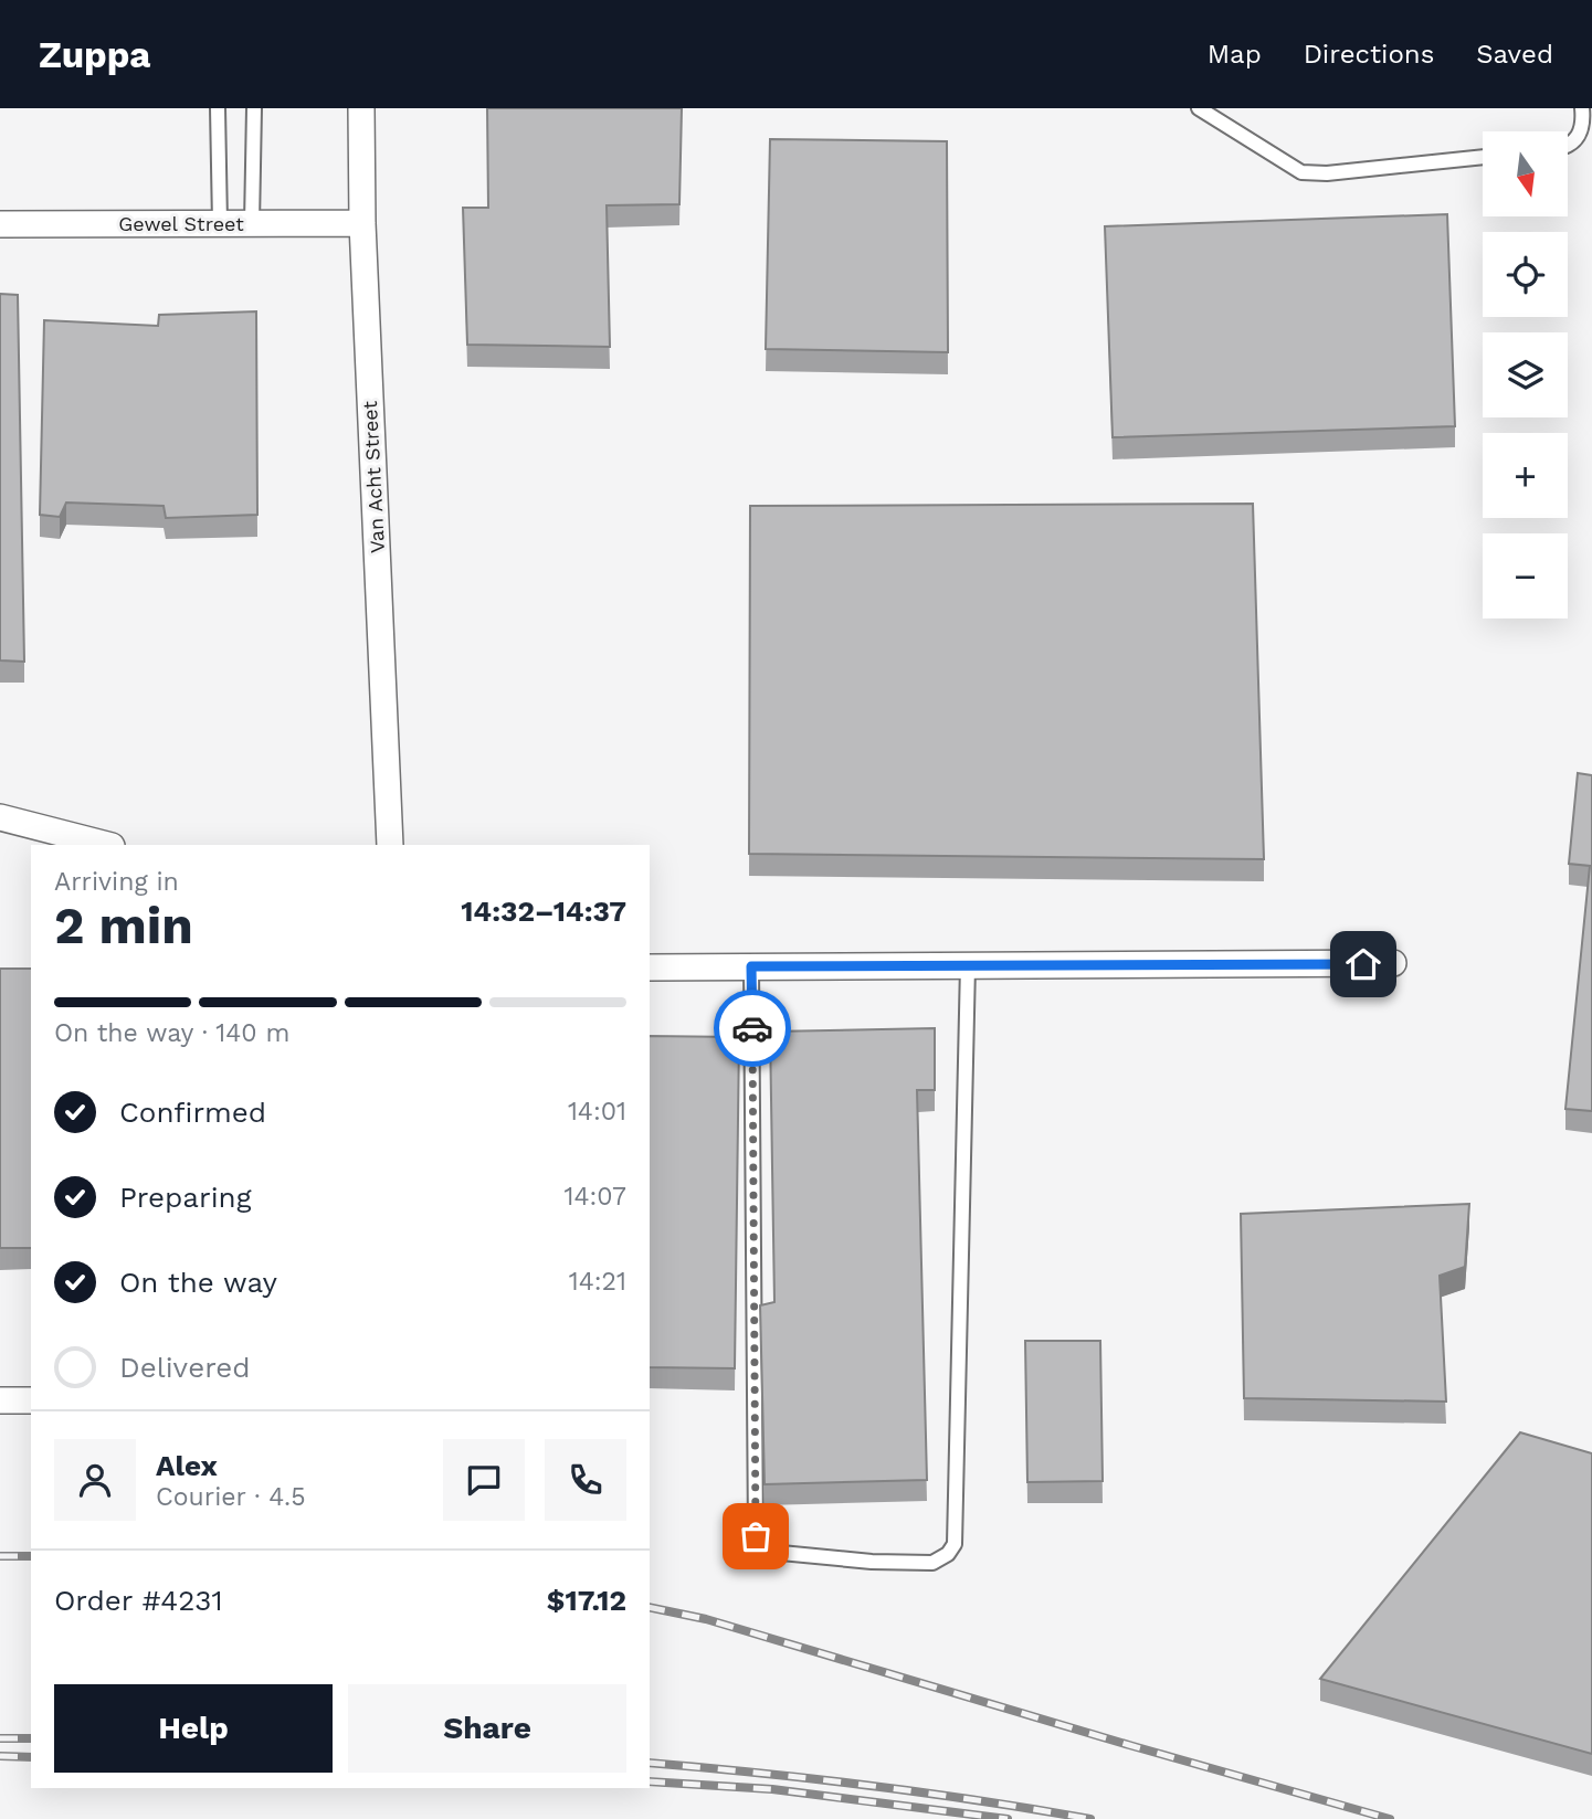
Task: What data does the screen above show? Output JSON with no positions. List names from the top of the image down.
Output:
{
  "streets": {
    "street": ["Gewel Street", "Van Acht Street"]
  },
  "crossings": [
    ["Gewel Street", "Van Acht Street"]
  ],
  "north": "bottom",
  "page": {
    "header": "Zuppa",
    "nav": ["Map", "Directions", "Saved"],
    "map_buttons": ["+", "−"],
    "heading": ["2 min", "Arriving in", "14:32–14:37"],
    "panel": [
      "Alex",
      "Courier · 4.5",
      "Order #4231",
      "$17.12"
    ],
    "bar": "On the way · 140 m",
    "list": [
      ["Confirmed", "14:01"],
      ["Preparing", "14:07"],
      ["On the way", "14:21"],
      "Delivered"
    ],
    "buttons": ["Help", "Share"]
  }
}
